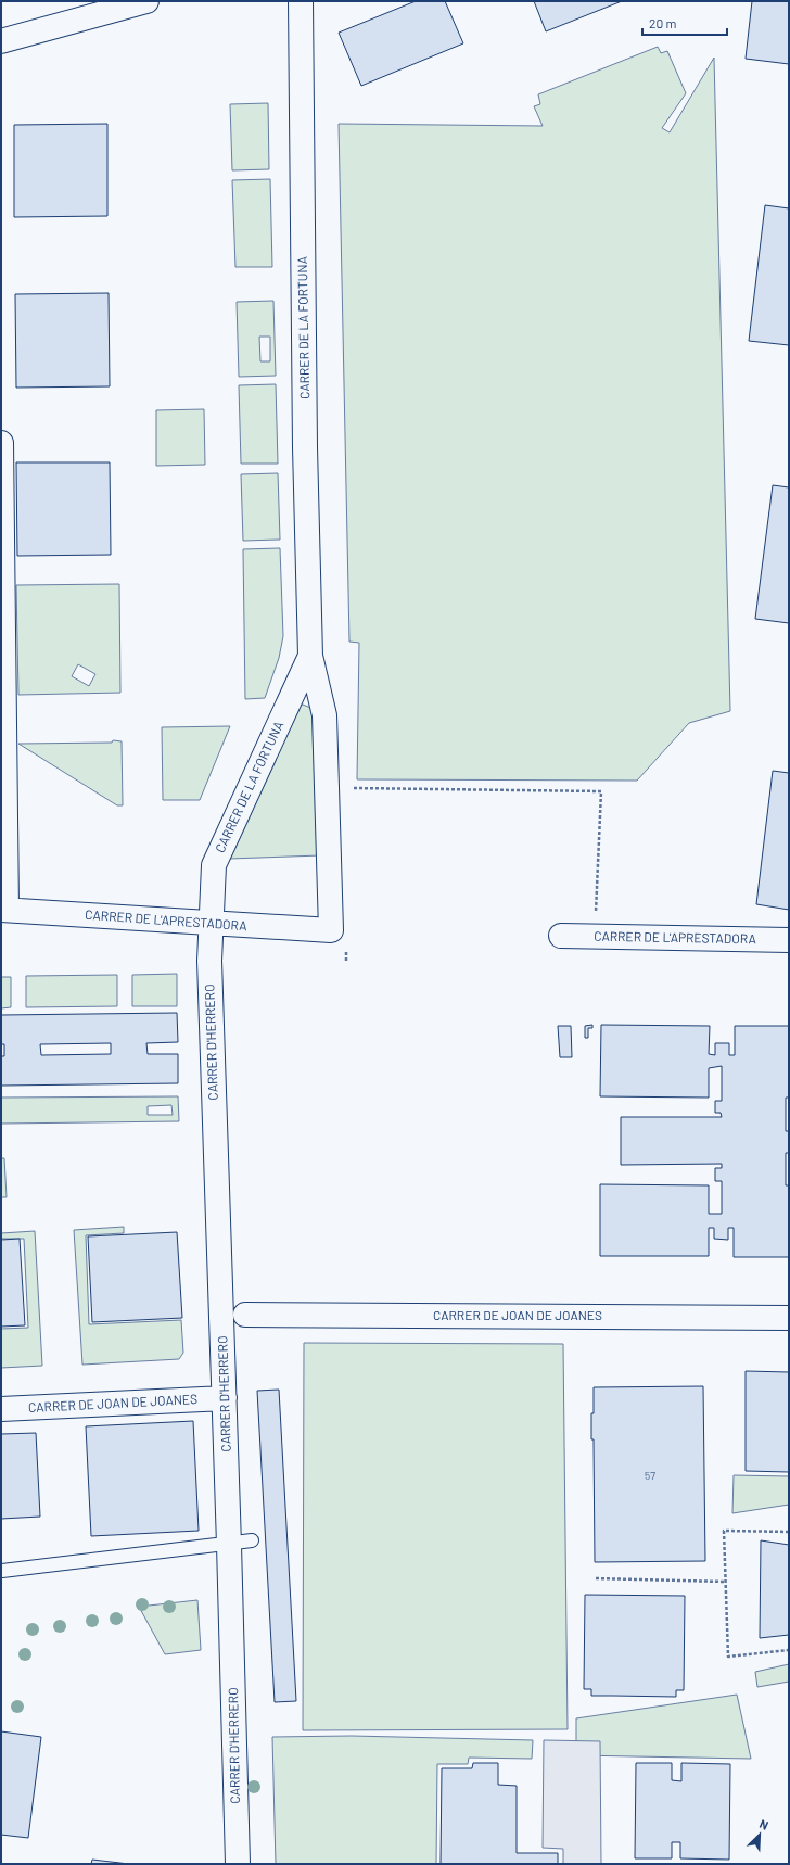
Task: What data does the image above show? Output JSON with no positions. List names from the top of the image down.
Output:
{
  "streets": {
    "street": [
      "CARRER DE LA FORTUNA",
      "CARRER DE L'APRESTADORA",
      "CARRER D'HERRERO",
      "CARRER DE JOAN DE JOANES"
    ]
  },
  "crossings": [
    ["CARRER DE LA FORTUNA", "CARRER DE L'APRESTADORA"],
    ["CARRER DE LA FORTUNA", "CARRER D'HERRERO"],
    ["CARRER DE L'APRESTADORA", "CARRER D'HERRERO"],
    ["CARRER D'HERRERO", "CARRER DE JOAN DE JOANES"]
  ],
  "house_numbers": ["57"],
  "scale_bar": "20 m",
  "north": "top right"
}
